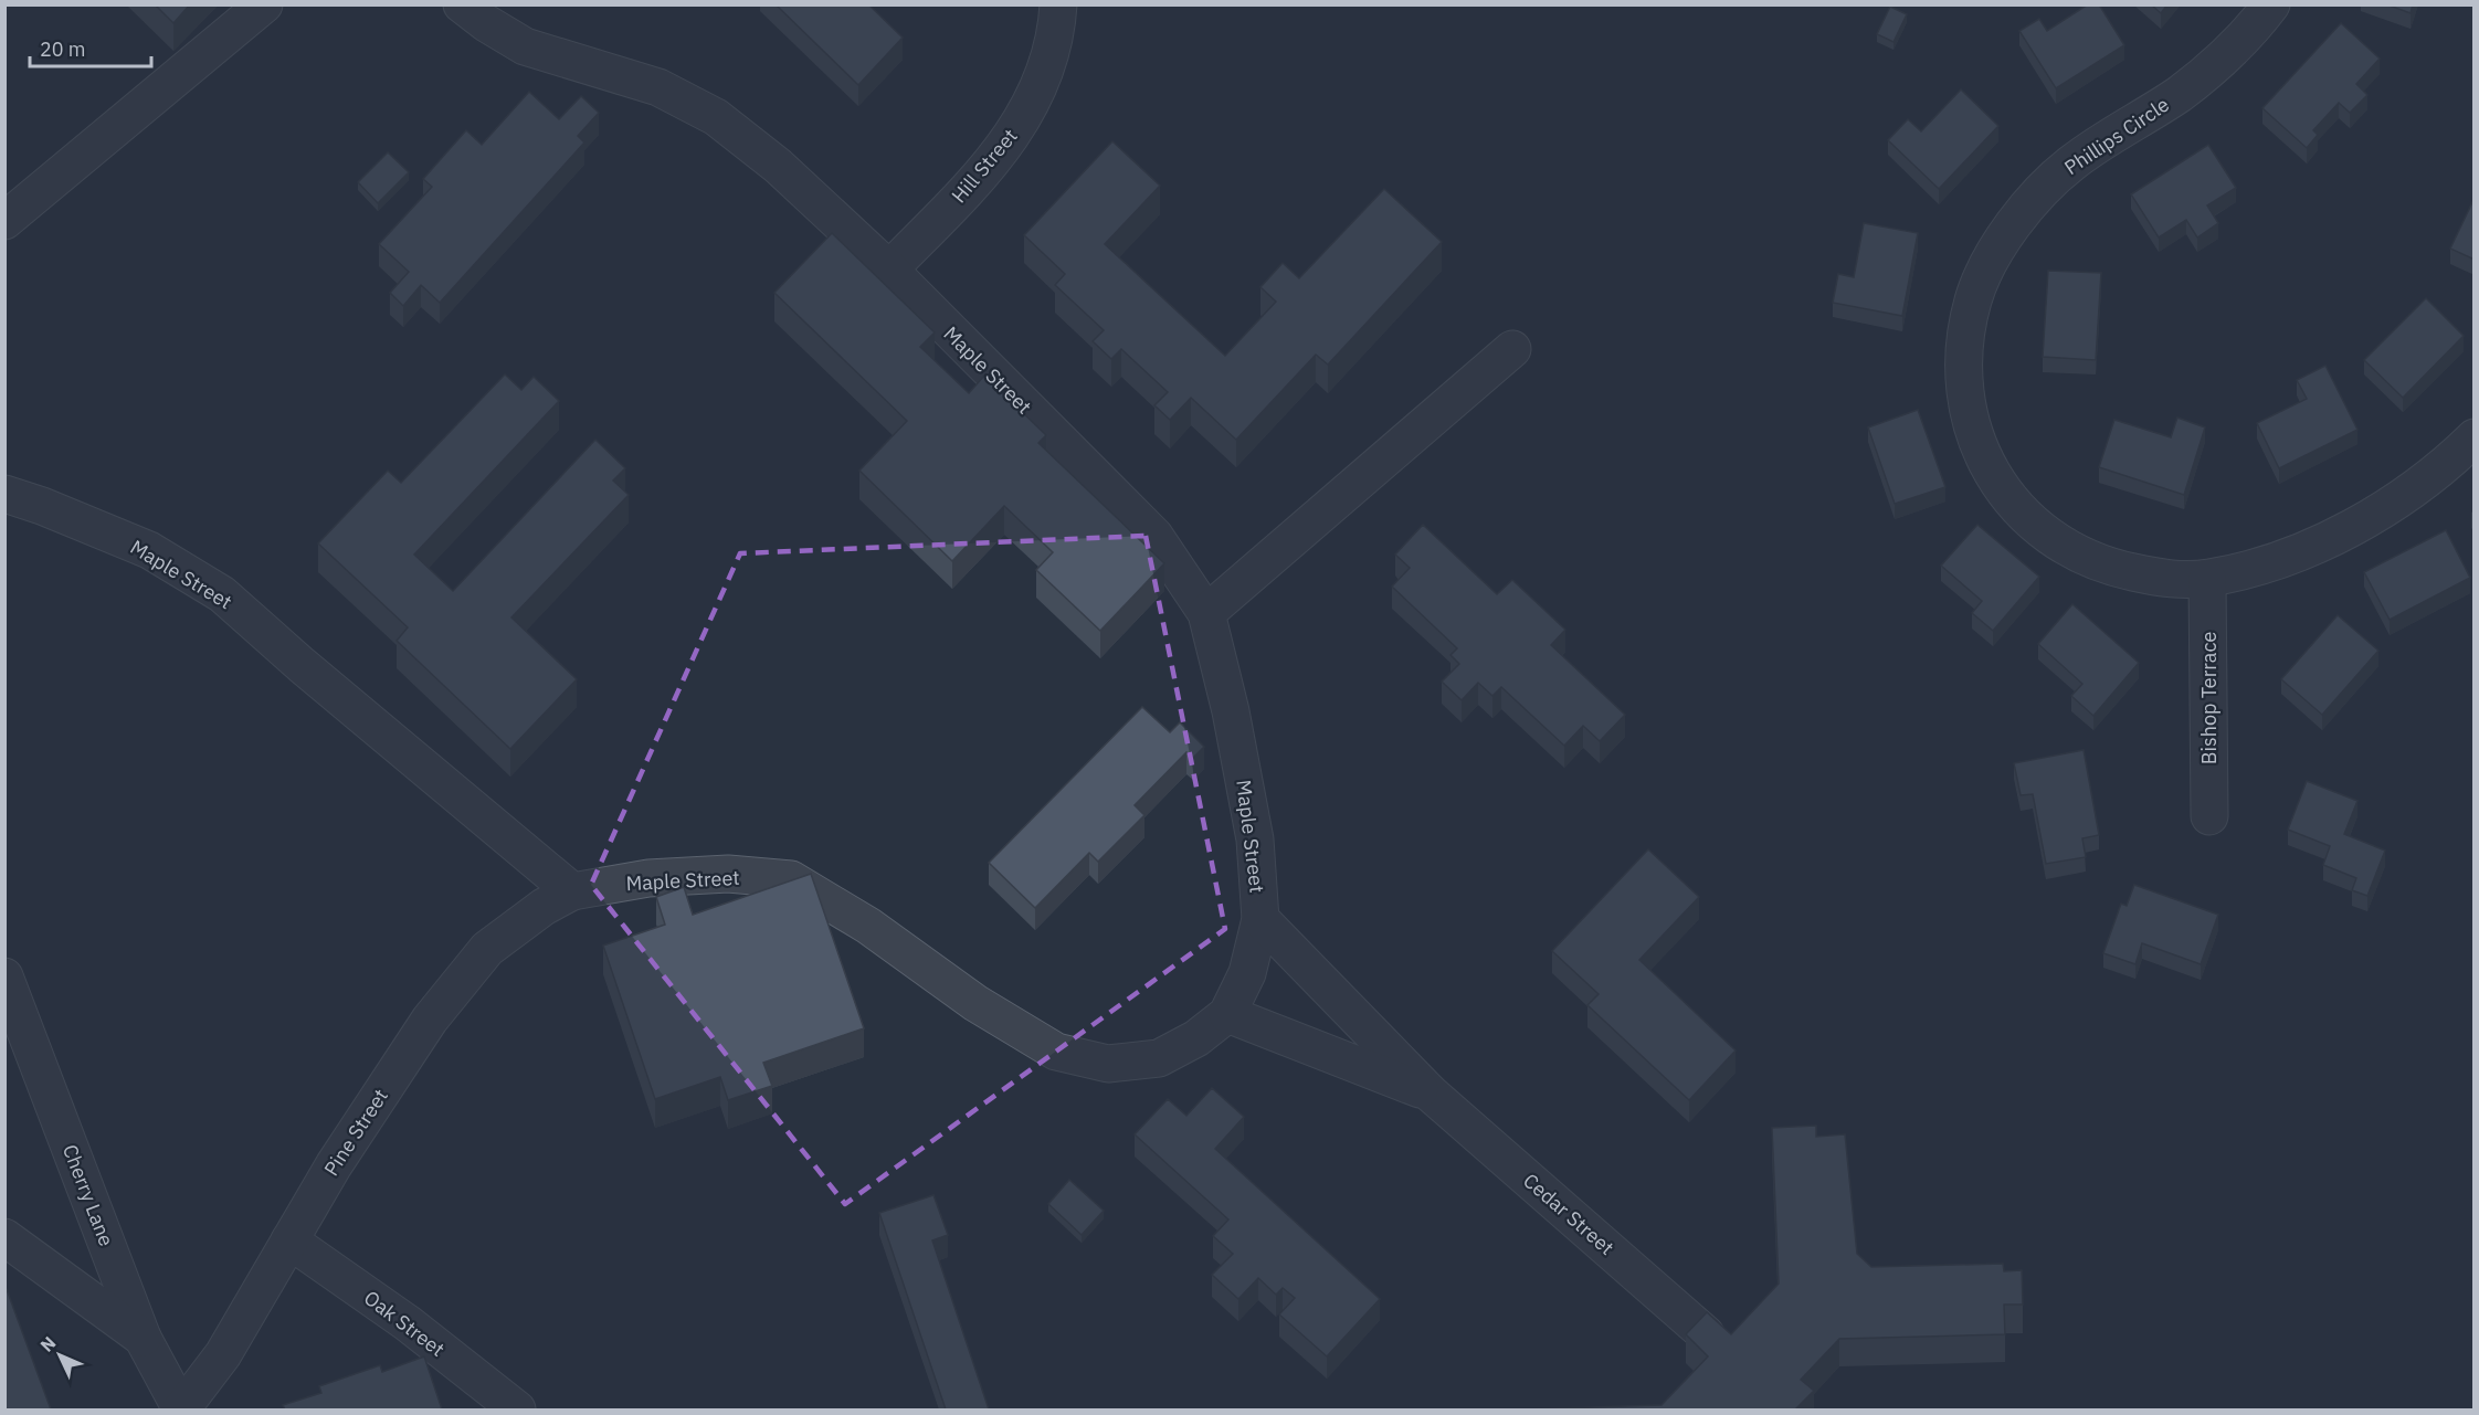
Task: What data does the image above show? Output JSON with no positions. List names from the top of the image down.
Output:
{
  "streets": {
    "street": [
      "Phillips Circle",
      "Hill Street",
      "Maple Street",
      "Bishop Terrace",
      "Pine Street",
      "Cherry Lane",
      "Cedar Street",
      "Oak Street"
    ]
  },
  "crossings": [
    ["Phillips Circle", "Bishop Terrace"],
    ["Hill Street", "Maple Street"],
    ["Maple Street", "Pine Street"],
    ["Maple Street", "Cedar Street"],
    ["Pine Street", "Cherry Lane"],
    ["Pine Street", "Oak Street"]
  ],
  "scale_bar": "20 m",
  "north": "top left"
}
